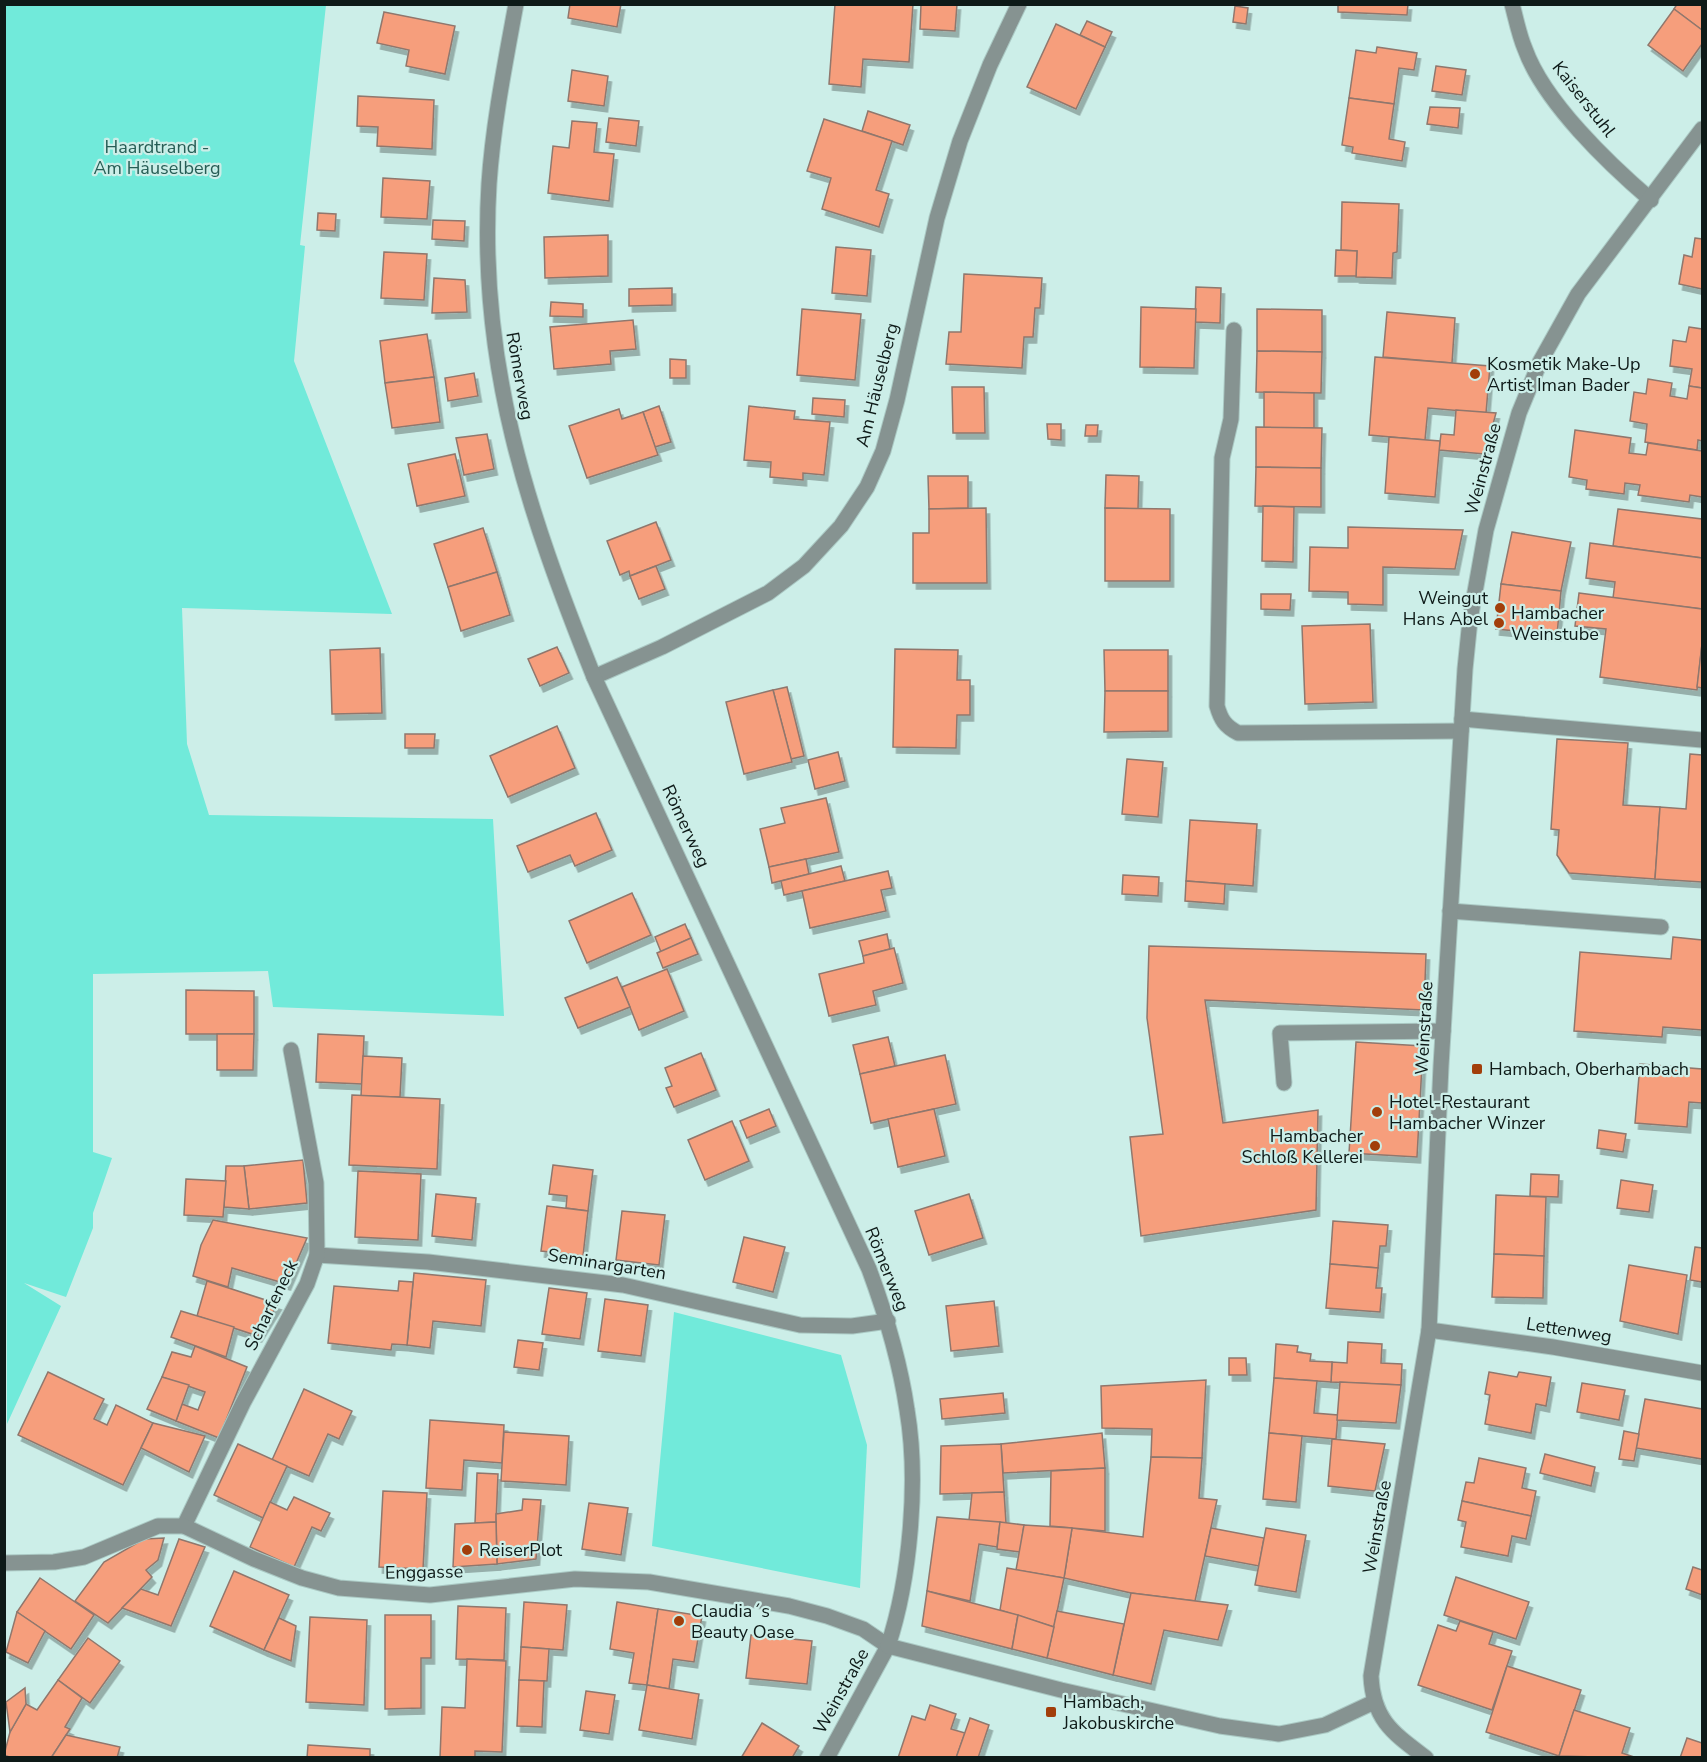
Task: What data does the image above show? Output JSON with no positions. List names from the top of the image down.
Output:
{
  "streets": {
    "street": [
      "Kaiserstuhl",
      "Römerweg",
      "Am Häuselberg",
      "Weinstraße",
      "Seminargarten",
      "Scharfeneck",
      "Lettenweg",
      "Enggasse"
    ]
  },
  "crossings": [
    ["Kaiserstuhl", "Weinstraße"],
    ["Römerweg", "Am Häuselberg"],
    ["Römerweg", "Weinstraße"],
    ["Römerweg", "Seminargarten"],
    ["Römerweg", "Enggasse"],
    ["Weinstraße", "Lettenweg"],
    ["Weinstraße", "Enggasse"],
    ["Seminargarten", "Scharfeneck"],
    ["Scharfeneck", "Enggasse"]
  ],
  "parks": ["Haardtrand - Am Häuselberg"],
  "places": {
    "other": [
      "Kosmetik Make-Up Artist Iman Bader",
      "Weingut Hans Abel",
      "Hambacher Weinstube",
      "Hotel-Restaurant Hambacher Winzer",
      "Hambacher Schloß Kellerei",
      "ReiserPlot",
      "Claudia´s Beauty Oase"
    ],
    "transit": ["Hambach, Oberhambach", "Hambach, Jakobuskirche"]
  }
}
